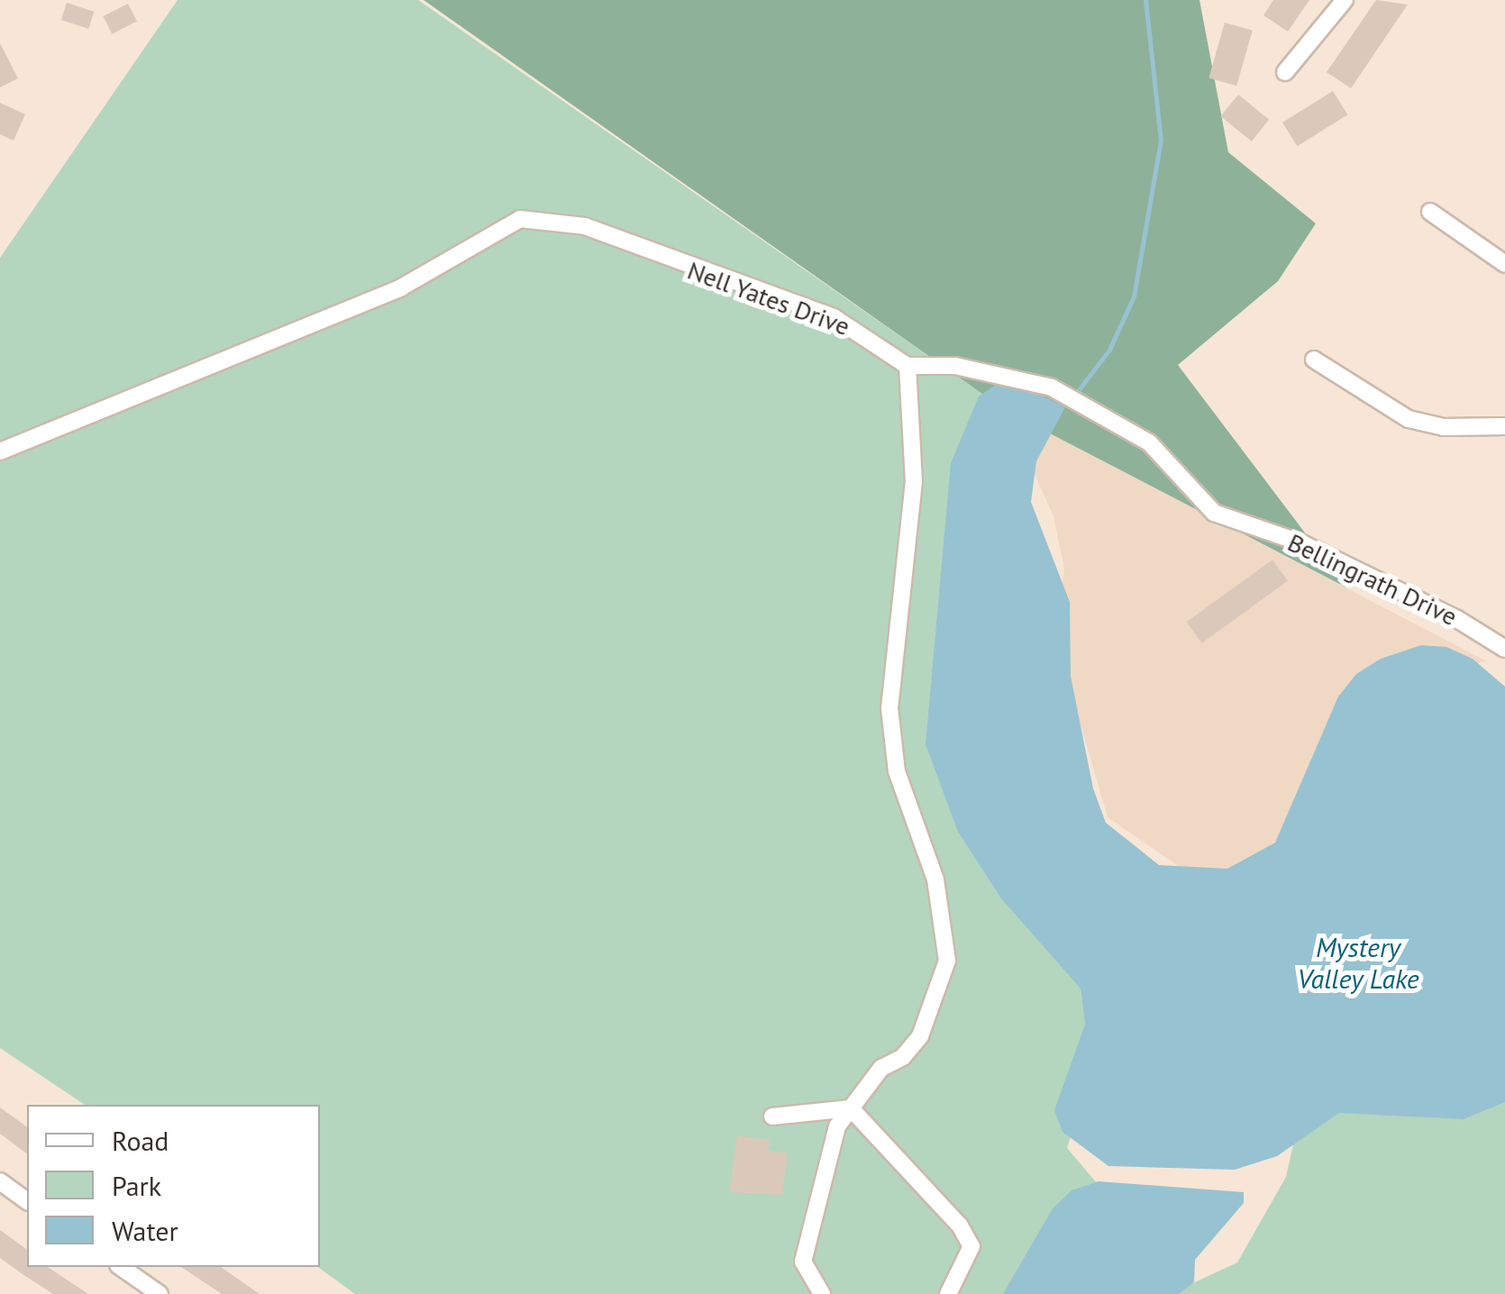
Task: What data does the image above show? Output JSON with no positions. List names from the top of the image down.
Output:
{
  "streets": {
    "street": ["Nell Yates Drive", "Bellingrath Drive"]
  },
  "crossings": [
    ["Nell Yates Drive", "Bellingrath Drive"]
  ],
  "water": ["Mystery Valley Lake"],
  "legend": ["Road", "Park", "Water"]
}
